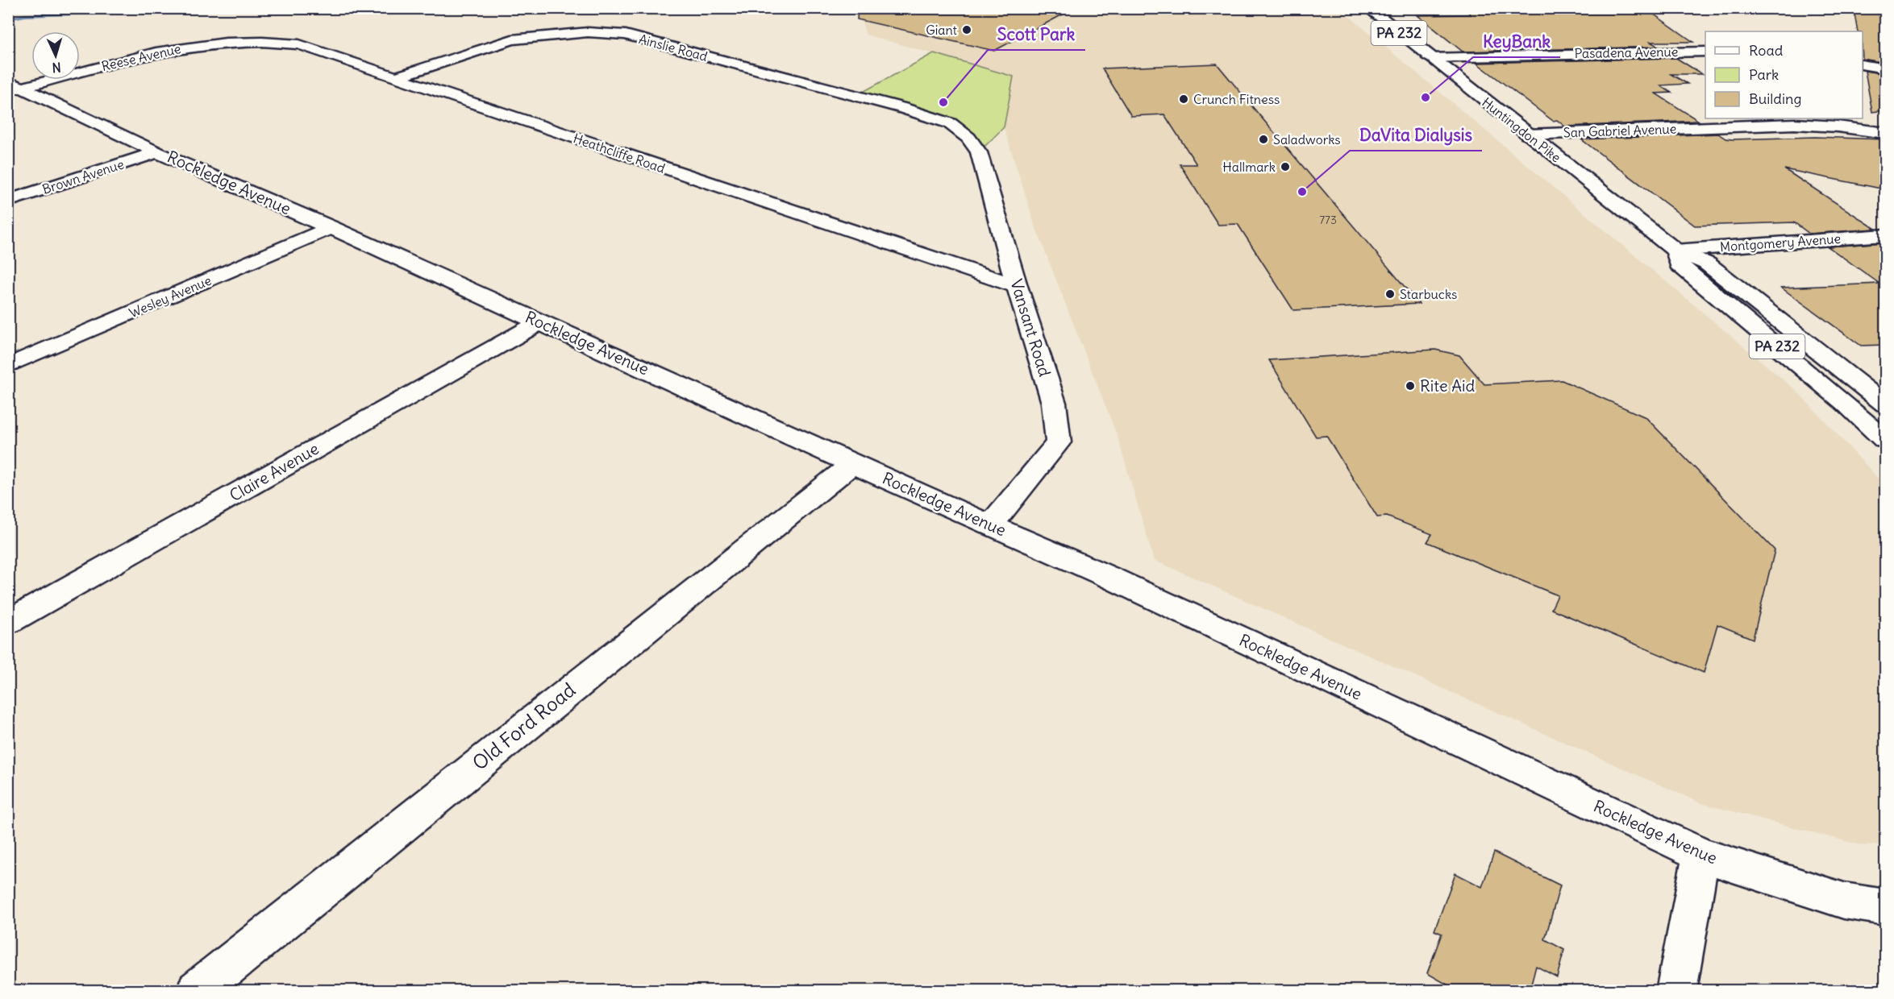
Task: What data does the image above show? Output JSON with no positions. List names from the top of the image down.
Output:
{
  "streets": {
    "street": [
      "PA 232",
      "Ainslie Road",
      "Pasadena Avenue",
      "Reese Avenue",
      "Huntingdon Pike",
      "San Gabriel Avenue",
      "Heathcliffe Road",
      "Brown Avenue",
      "Rockledge Avenue",
      "Montgomery Avenue",
      "Wesley Avenue",
      "Vansant Road",
      "Claire Avenue",
      "Old Ford Road"
    ]
  },
  "crossings": [
    ["Ainslie Road", "Heathcliffe Road"],
    ["Ainslie Road", "Vansant Road"],
    ["Pasadena Avenue", "Huntingdon Pike"],
    ["Reese Avenue", "Heathcliffe Road"],
    ["Reese Avenue", "Rockledge Avenue"],
    ["Huntingdon Pike", "San Gabriel Avenue"],
    ["Huntingdon Pike", "Montgomery Avenue"],
    ["Heathcliffe Road", "Vansant Road"],
    ["Brown Avenue", "Rockledge Avenue"],
    ["Rockledge Avenue", "Wesley Avenue"],
    ["Rockledge Avenue", "Vansant Road"],
    ["Rockledge Avenue", "Claire Avenue"],
    ["Rockledge Avenue", "Old Ford Road"]
  ],
  "places": [
    "Giant",
    "KeyBank",
    "Crunch Fitness",
    "Scott Park",
    "Saladworks",
    "Hallmark",
    "DaVita Dialysis",
    "Starbucks",
    "Rite Aid"
  ],
  "house_numbers": ["773"],
  "legend": ["Road", "Park", "Building"],
  "north": "bottom"
}
